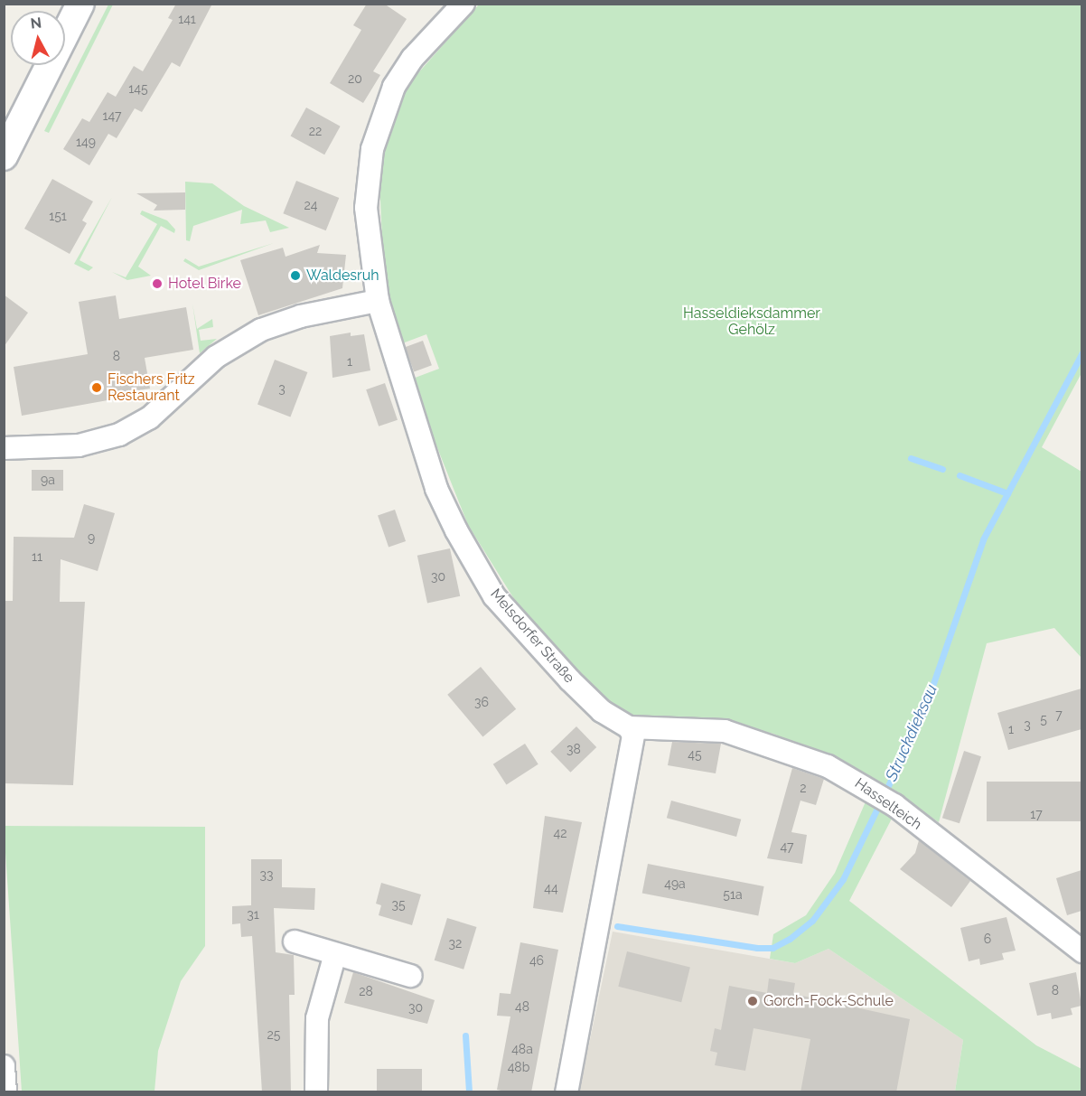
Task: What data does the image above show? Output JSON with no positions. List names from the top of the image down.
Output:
{
  "streets": {
    "street": ["Melsdorfer Straße", "Hasselteich"]
  },
  "crossings": [
    ["Melsdorfer Straße", "Hasselteich"]
  ],
  "water": ["Struckdieksau"],
  "parks": ["Hasseldieksdammer Gehölz"],
  "places": [
    "Waldesruh",
    "Hotel Birke",
    "Fischers Fritz Restaurant",
    "Gorch-Fock-Schule"
  ],
  "house_numbers": [
    "141",
    "20",
    "145",
    "147",
    "22",
    "149",
    "24",
    "151",
    "8",
    "1",
    "3",
    "9a",
    "9",
    "11",
    "30",
    "36",
    "7",
    "5",
    "3",
    "1",
    "38",
    "45",
    "2",
    "17",
    "42",
    "47",
    "33",
    "49a",
    "44",
    "51a",
    "35",
    "31",
    "6",
    "32",
    "46",
    "8",
    "28",
    "48",
    "30",
    "25",
    "48a",
    "48b"
  ],
  "north": "top"
}
